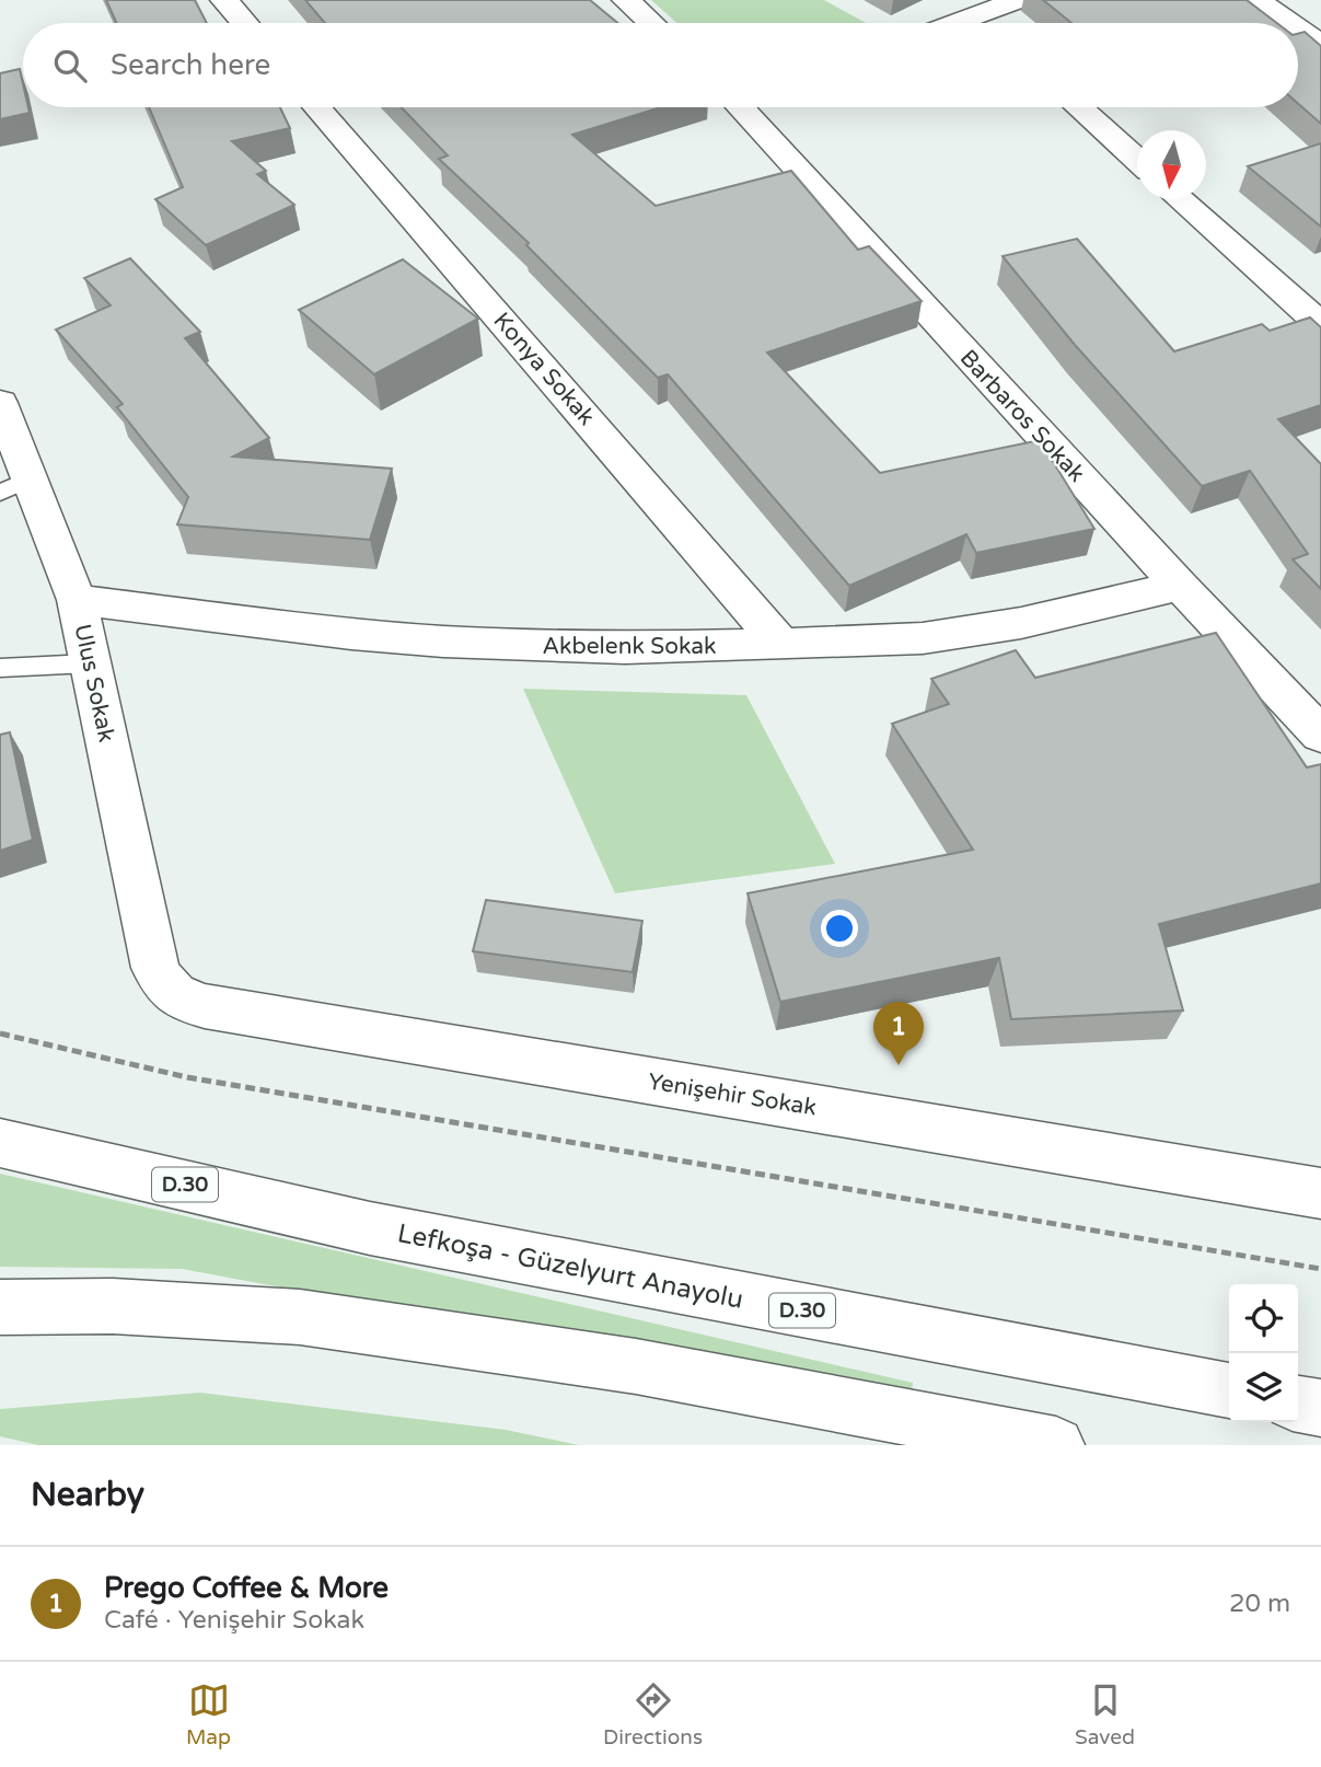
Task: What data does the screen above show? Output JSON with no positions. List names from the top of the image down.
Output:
{
  "streets": {
    "main road": [
      "Konya Sokak",
      "Barbaros Sokak",
      "Akbelenk Sokak",
      "Ulus Sokak",
      "Yenişehir Sokak",
      "D.30",
      "Lefkoşa - Güzelyurt Anayolu"
    ]
  },
  "crossings": [
    ["Konya Sokak", "Akbelenk Sokak"],
    ["Barbaros Sokak", "Akbelenk Sokak"],
    ["Akbelenk Sokak", "Ulus Sokak"],
    ["Ulus Sokak", "Yenişehir Sokak"]
  ],
  "north": "bottom",
  "page": {
    "search": "Search here",
    "pins": "1",
    "heading": "Nearby",
    "list": [
      {
        "mark": "1",
        "name": "Prego Coffee & More",
        "note": "Café · Yenişehir Sokak",
        "value": "20 m"
      }
    ],
    "nav": ["Map", "Directions", "Saved"]
  }
}
